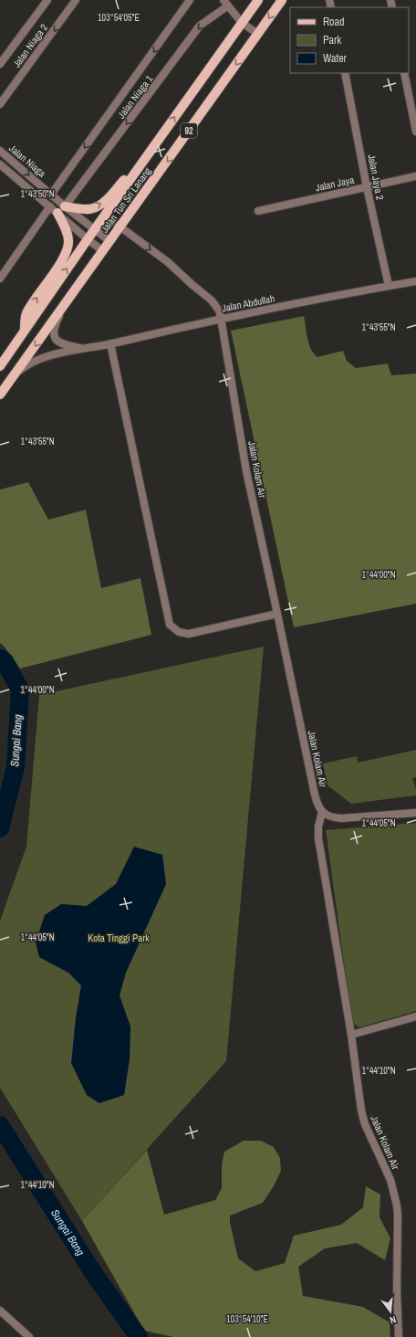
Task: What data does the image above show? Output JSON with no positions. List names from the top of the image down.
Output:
{
  "streets": {
    "main road": ["92", "Jalan Tun Sri Lanang"],
    "street": [
      "Jalan Niaga 2",
      "Jalan Niaga 1",
      "Jalan Niaga",
      "Jalan Jaya 2",
      "Jalan Jaya",
      "Jalan Abdullah",
      "Jalan Kolam Air"
    ]
  },
  "crossings": [
    ["Jalan Niaga 1", "Jalan Niaga"],
    ["Jalan Niaga", "Jalan Tun Sri Lanang"],
    ["Jalan Jaya 2", "Jalan Jaya"],
    ["Jalan Jaya 2", "Jalan Abdullah"],
    ["Jalan Tun Sri Lanang", "Jalan Abdullah"],
    ["Jalan Tun Sri Lanang", "Jalan Kolam Air"],
    ["Jalan Abdullah", "Jalan Kolam Air"]
  ],
  "one_way": ["Jalan Niaga 1"],
  "water": ["Sungai Bang"],
  "parks": ["Kota Tinggi Park"],
  "legend": ["Road", "Park", "Water"],
  "north": "bottom",
  "coordinates": [
    "103°54'05\"E",
    "1°43'50\"N",
    "1°43'55\"N",
    "1°44'00\"N",
    "1°44'05\"N",
    "1°44'10\"N",
    "103°54'10\"E"
  ]
}
